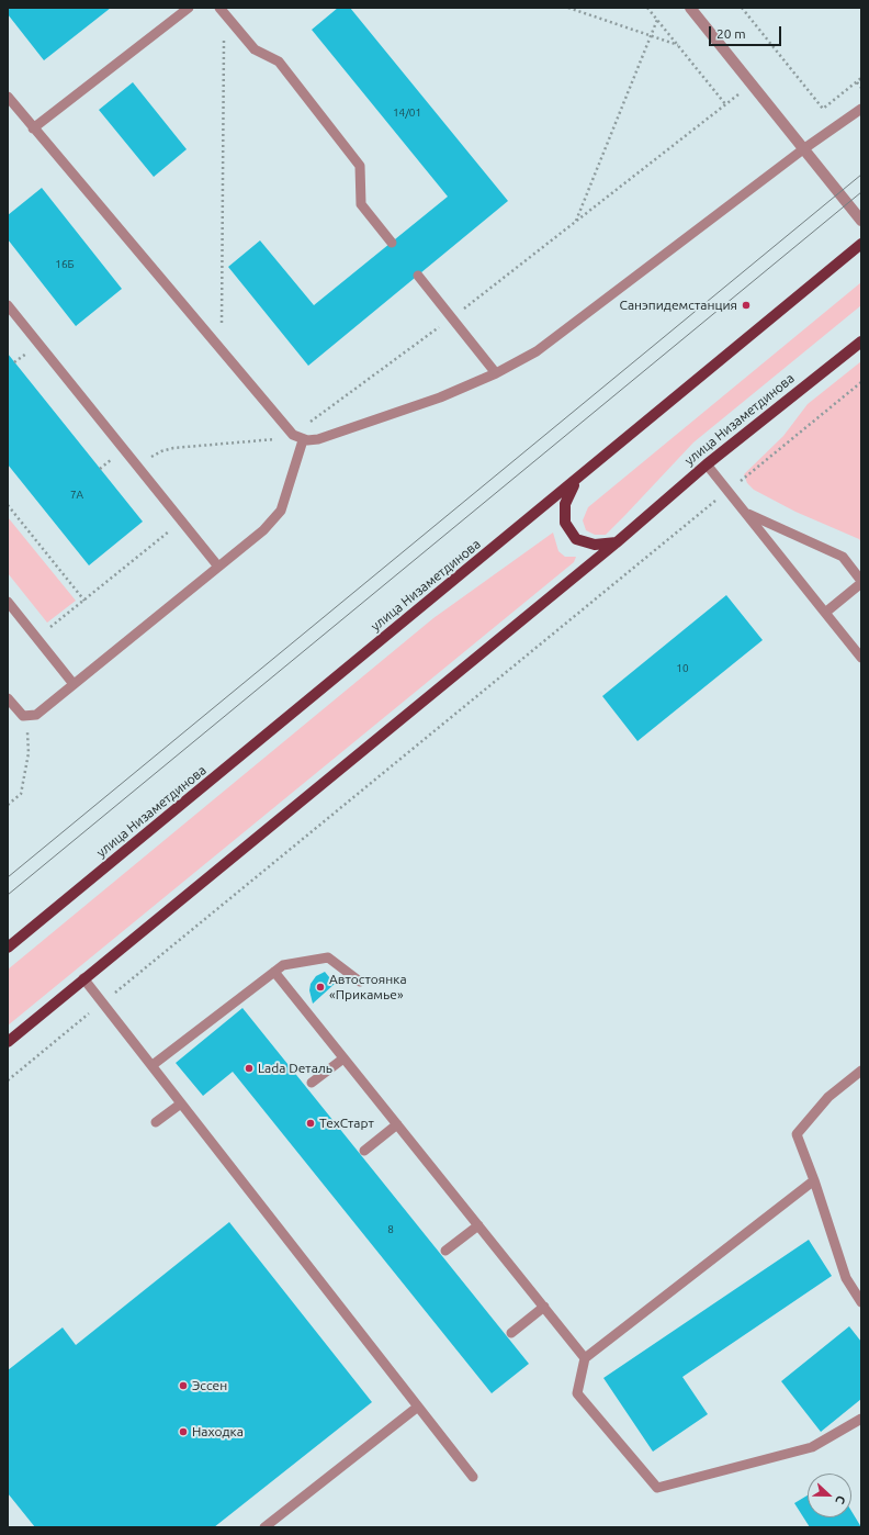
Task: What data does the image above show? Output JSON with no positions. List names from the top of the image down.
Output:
{
  "streets": {
    "main road": ["улица Низаметдинова"]
  },
  "places": [
    "Санэпидемстанция",
    "Автостоянка «Прикамье»",
    "Lada Dеталь",
    "ТехСтарт",
    "Эссен",
    "Находка"
  ],
  "house_numbers": [
    "14/01",
    "16Б",
    "7А",
    "10",
    "8"
  ],
  "scale_bar": "20 m",
  "north": "right"
}
